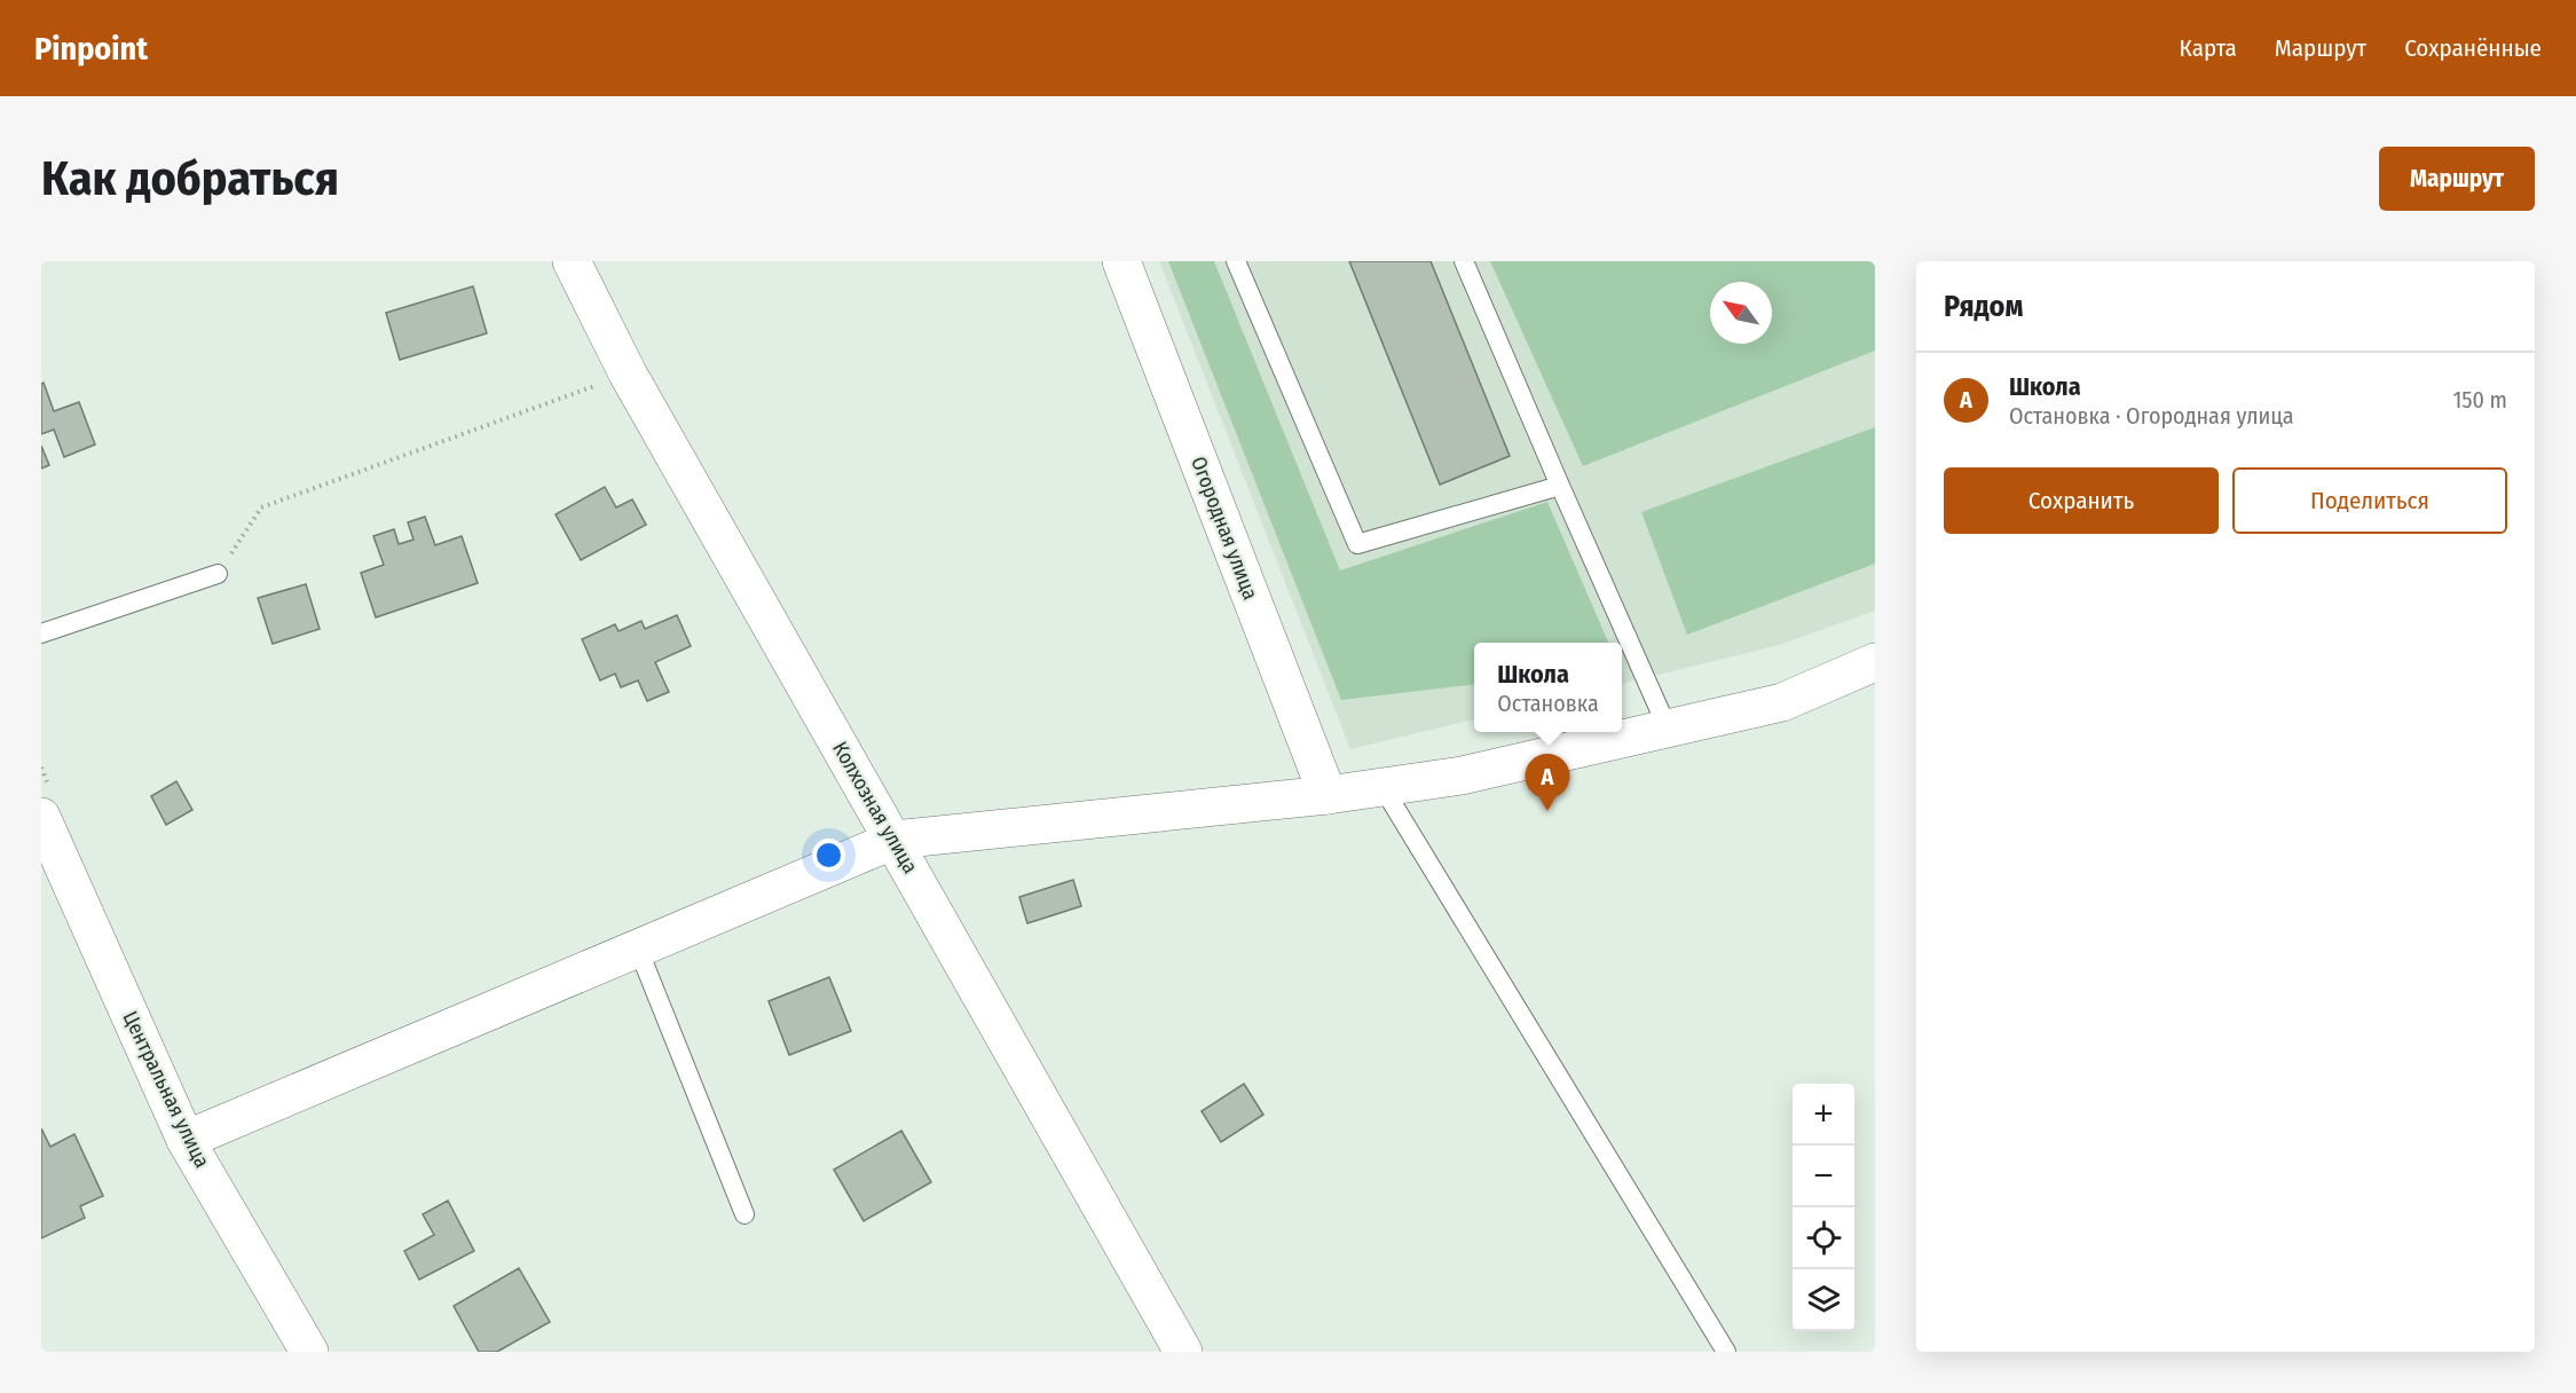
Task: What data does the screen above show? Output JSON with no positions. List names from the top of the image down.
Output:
{
  "streets": {
    "street": ["Огородная улица", "Колхозная улица", "Центральная улица"]
  },
  "north": "top left",
  "page": {
    "header": "Pinpoint",
    "nav": ["Карта", "Маршрут", "Сохранённые"],
    "buttons": [
      "Маршрут",
      ["Сохранить", "Поделиться"]
    ],
    "title": "Как добраться",
    "heading": "Рядом",
    "list": [
      {
        "mark": "A",
        "name": "Школа",
        "note": "Остановка · Огородная улица",
        "value": "150 m"
      }
    ],
    "popup": ["Школа", "Остановка"],
    "pins": "A",
    "map_buttons": ["+", "−"]
  }
}
